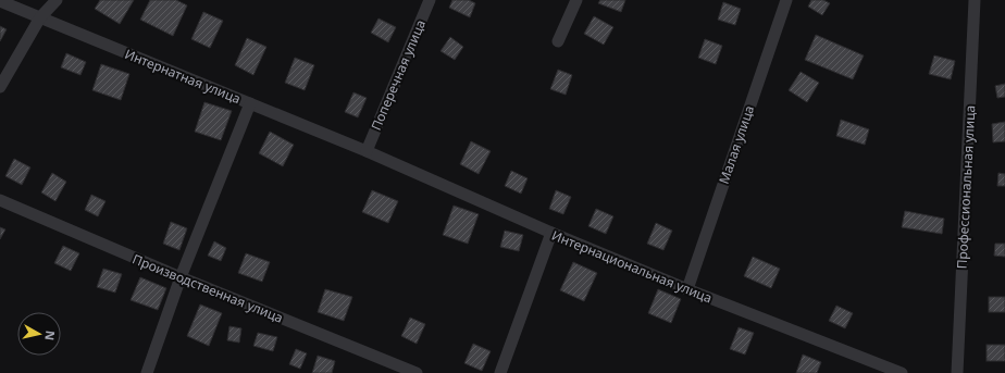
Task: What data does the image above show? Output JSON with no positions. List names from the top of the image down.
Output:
{
  "streets": {
    "street": [
      "Поперечная улица",
      "Интернатная улица",
      "Малая улица",
      "Профессиональная улица",
      "Интернациональная улица",
      "Производственная улица"
    ]
  },
  "crossings": [
    ["Поперечная улица", "Интернатная улица"],
    ["Поперечная улица", "Интернациональная улица"],
    ["Интернатная улица", "Интернациональная улица"],
    ["Малая улица", "Интернациональная улица"]
  ],
  "north": "right"
}
